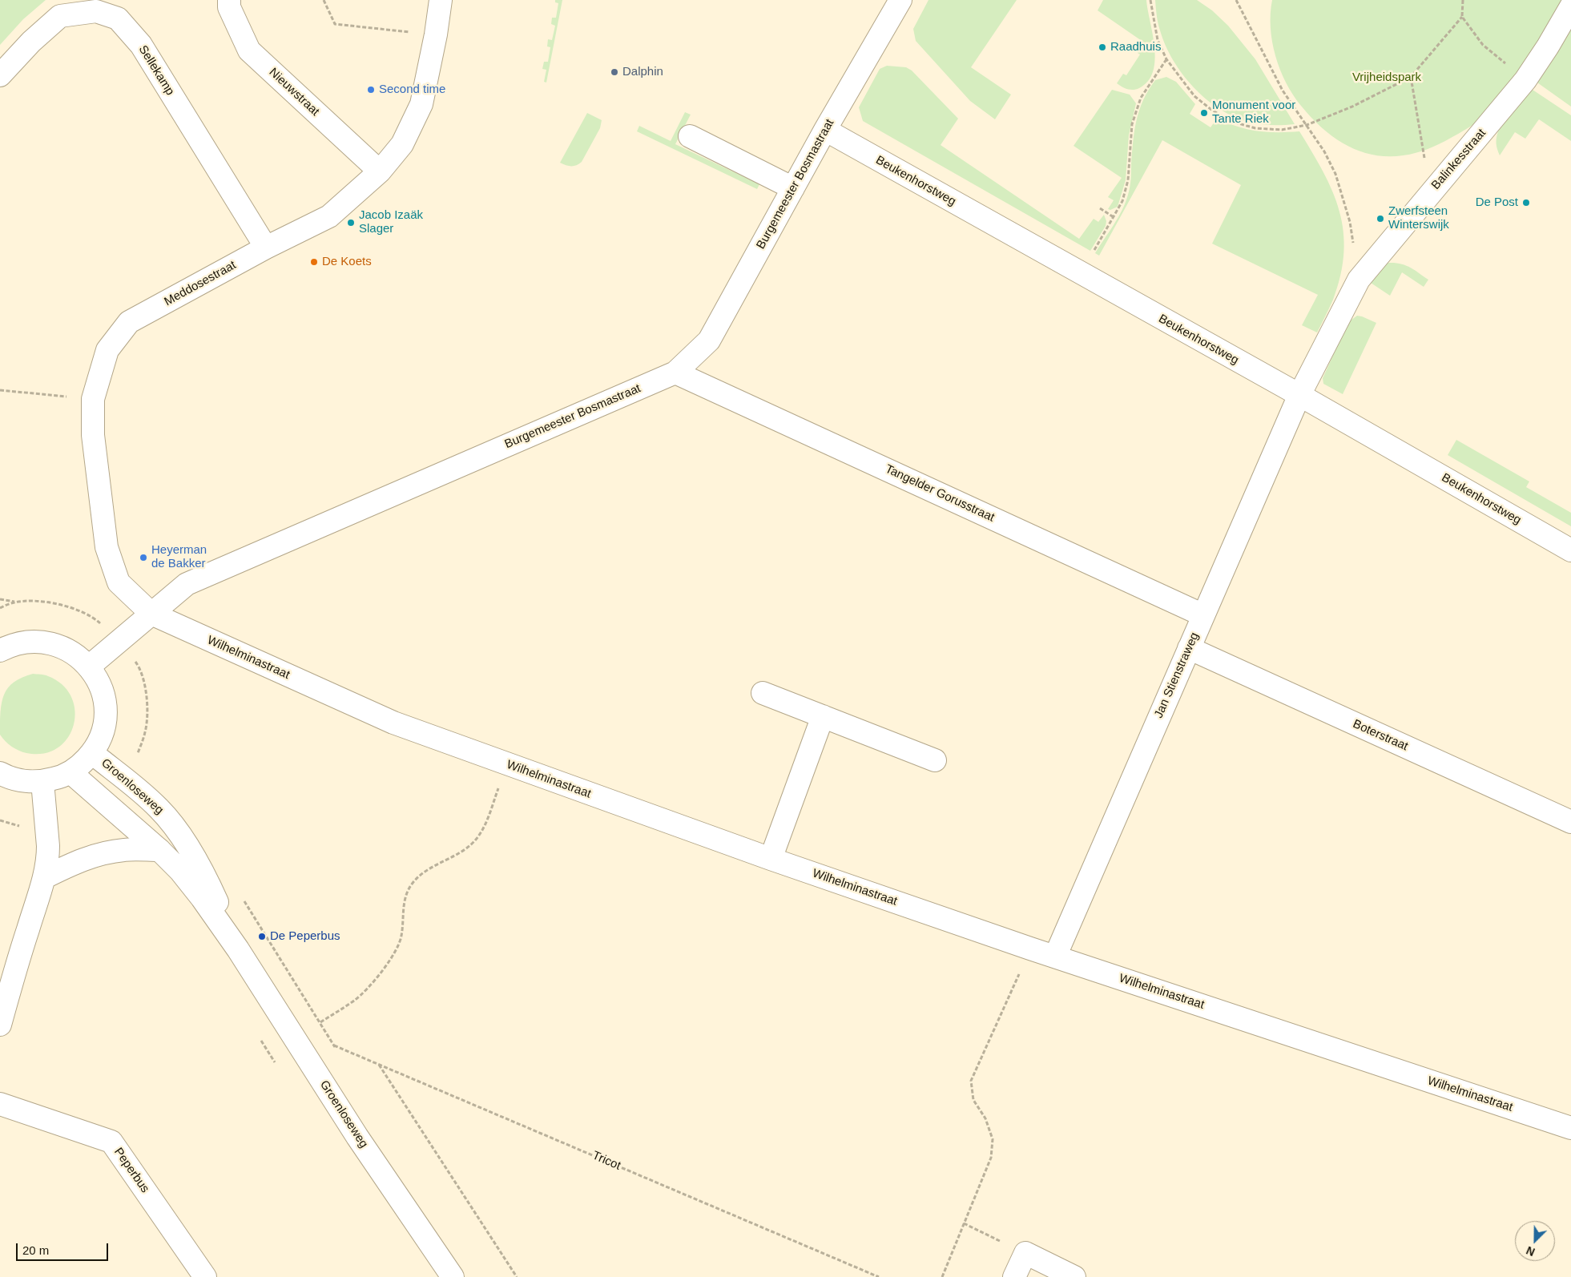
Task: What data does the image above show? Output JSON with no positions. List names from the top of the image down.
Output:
{
  "streets": {
    "street": [
      "Sellekamp",
      "Nieuwstraat",
      "Balinkesstraat",
      "Beukenhorstweg",
      "Burgemeester Bosmastraat",
      "Meddosestraat",
      "Tangelder Gorusstraat",
      "Wilhelminastraat",
      "Jan Stienstraweg",
      "Boterstraat",
      "Groenloseweg",
      "Peperbus"
    ],
    "path": ["Tricot"]
  },
  "crossings": [
    ["Sellekamp", "Meddosestraat"],
    ["Nieuwstraat", "Meddosestraat"],
    ["Balinkesstraat", "Beukenhorstweg"],
    ["Balinkesstraat", "Jan Stienstraweg"],
    ["Beukenhorstweg", "Burgemeester Bosmastraat"],
    ["Beukenhorstweg", "Jan Stienstraweg"],
    ["Burgemeester Bosmastraat", "Meddosestraat"],
    ["Burgemeester Bosmastraat", "Tangelder Gorusstraat"],
    ["Burgemeester Bosmastraat", "Wilhelminastraat"],
    ["Meddosestraat", "Wilhelminastraat"],
    ["Tangelder Gorusstraat", "Jan Stienstraweg"],
    ["Wilhelminastraat", "Jan Stienstraweg"],
    ["Jan Stienstraweg", "Boterstraat"]
  ],
  "parks": ["Vrijheidspark"],
  "places": [
    "Raadhuis",
    "Dalphin",
    "Second time",
    "Monument voor Tante Riek",
    "De Post",
    "Zwerfsteen Winterswijk",
    "Jacob Izaäk Slager",
    "De Koets",
    "Heyerman de Bakker",
    "De Peperbus"
  ],
  "scale_bar": "20 m",
  "north": "bottom left"
}
